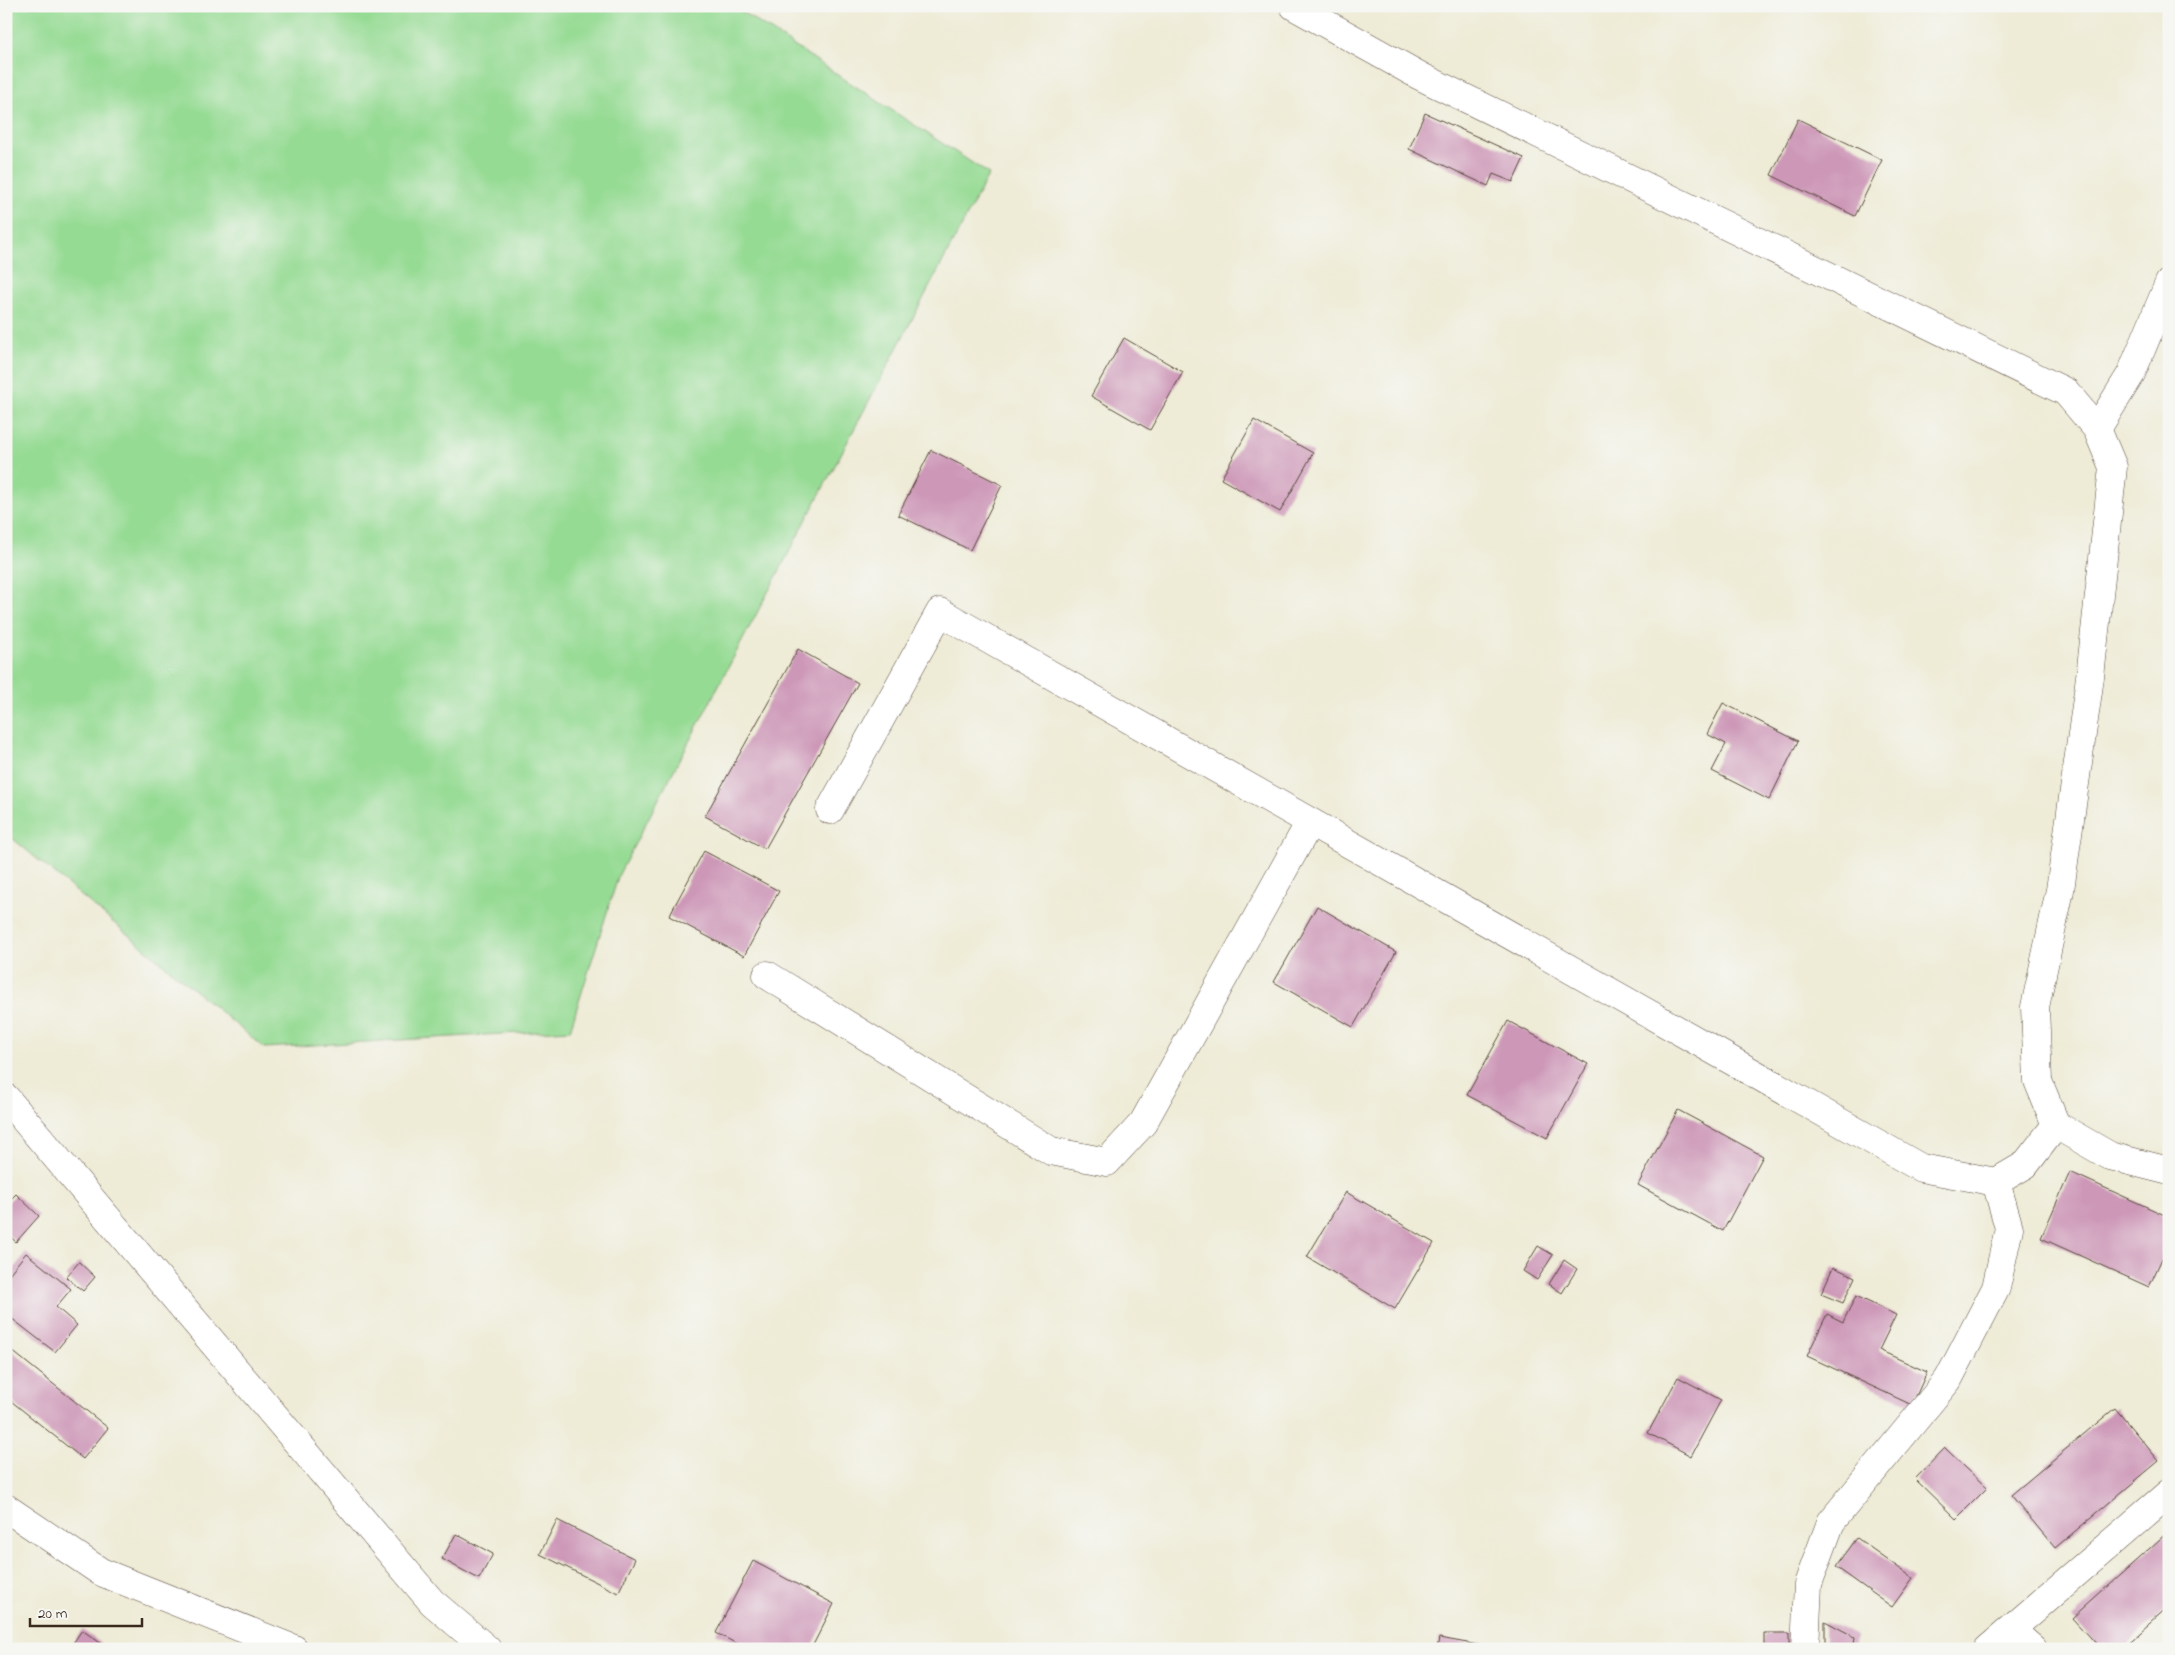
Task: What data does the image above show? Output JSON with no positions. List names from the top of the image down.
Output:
{
  "scale_bar": "20 m"
}
